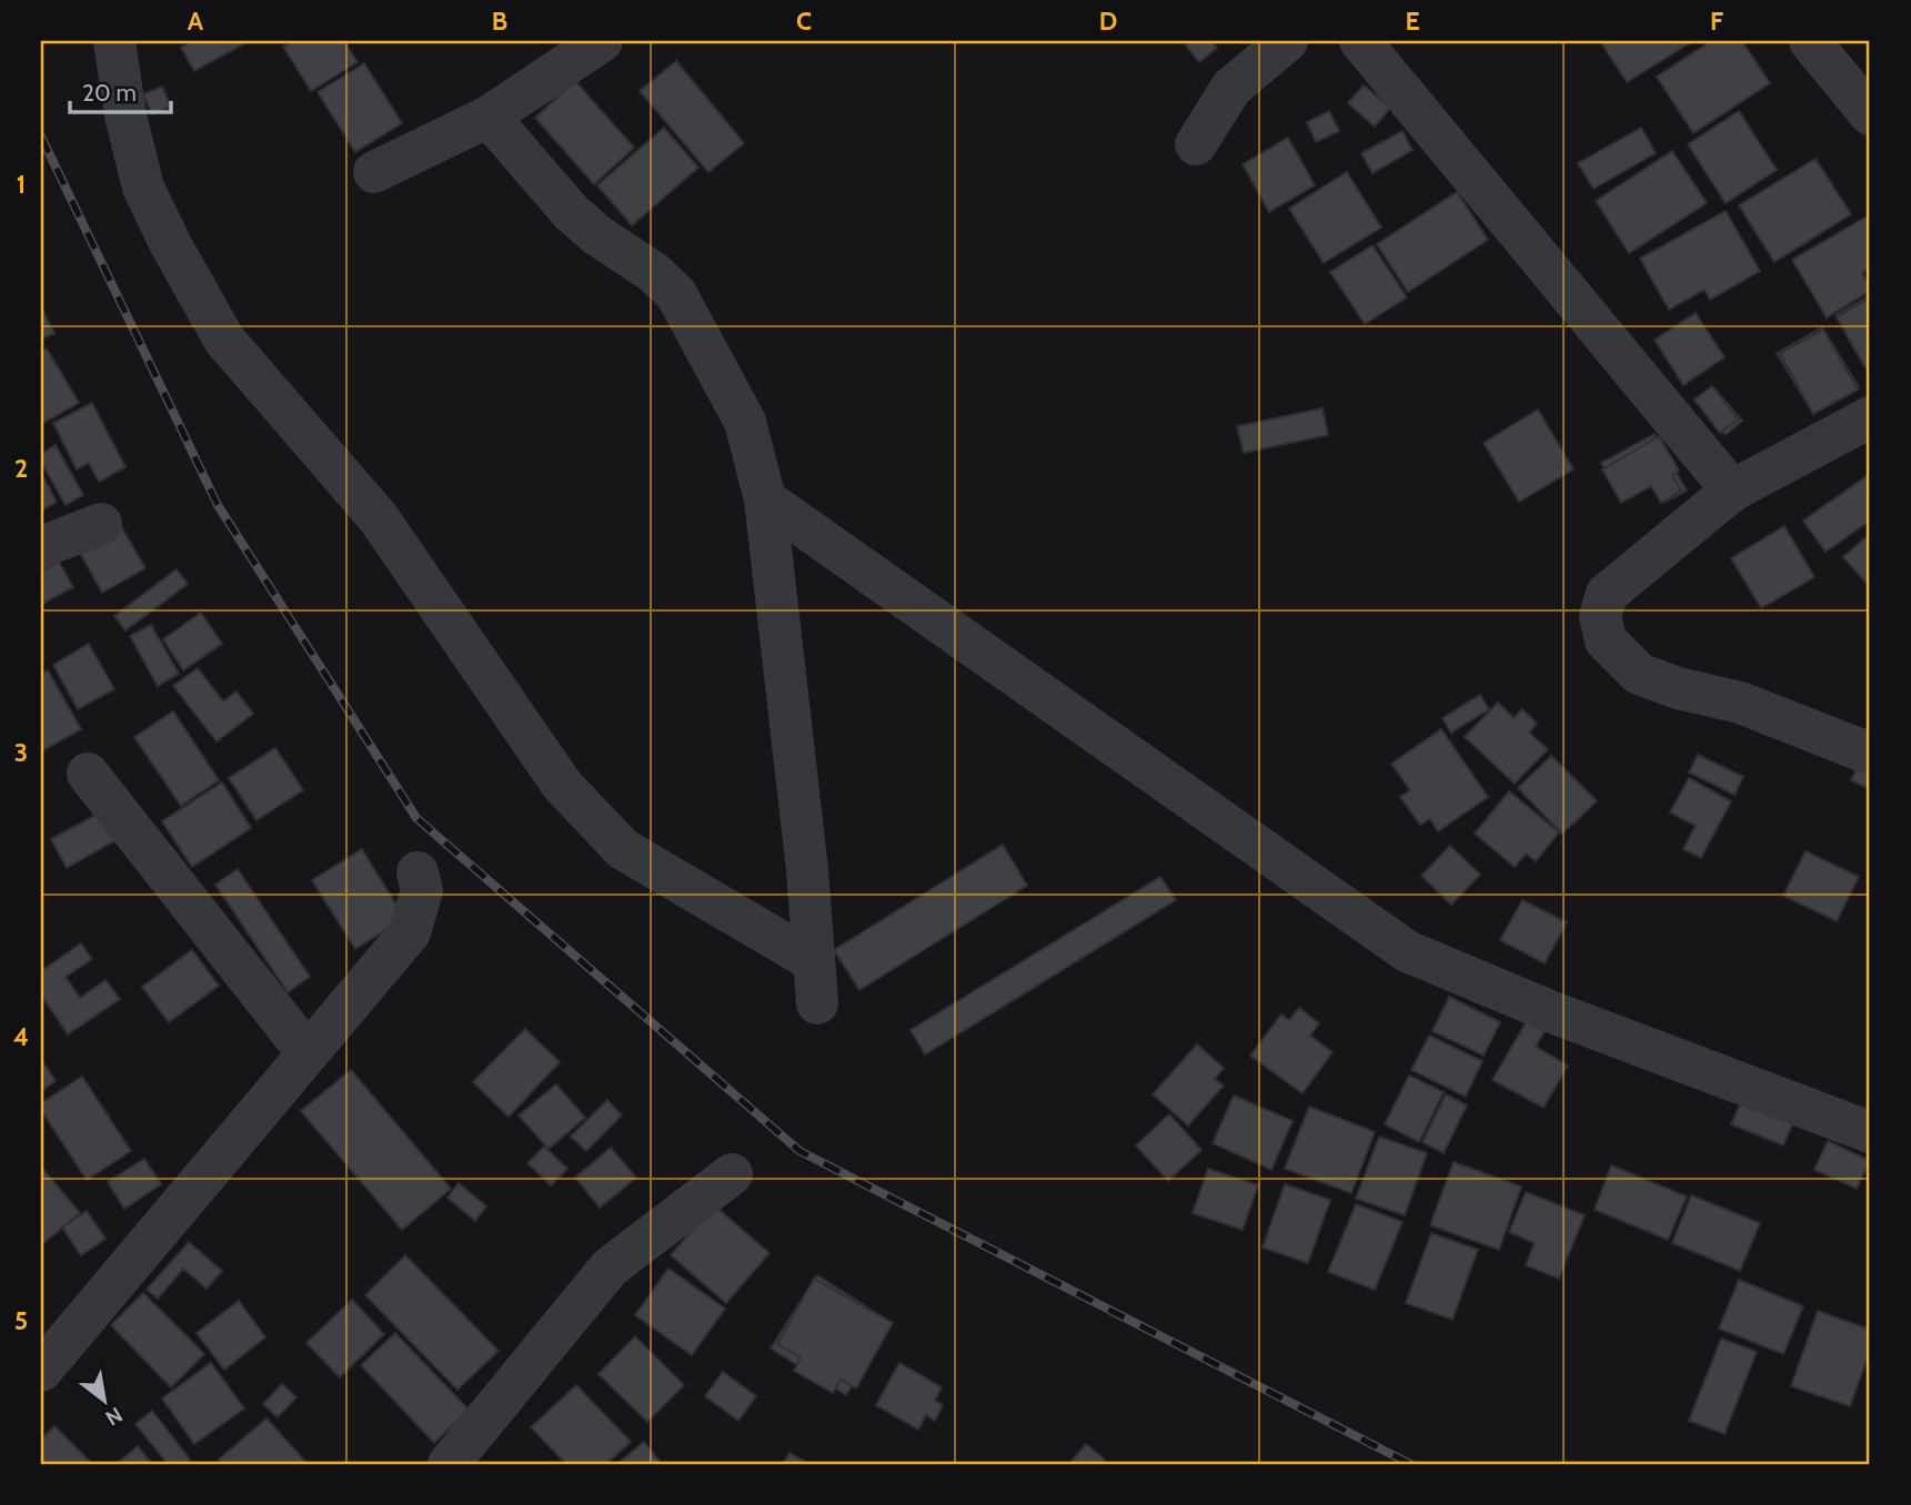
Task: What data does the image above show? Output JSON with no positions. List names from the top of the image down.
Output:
{
  "scale_bar": "20 m",
  "north": "bottom right",
  "grid": {
    "columns": [
      "A",
      "B",
      "C",
      "D",
      "E",
      "F"
    ],
    "rows": [
      "1",
      "2",
      "3",
      "4",
      "5"
    ]
  }
}
